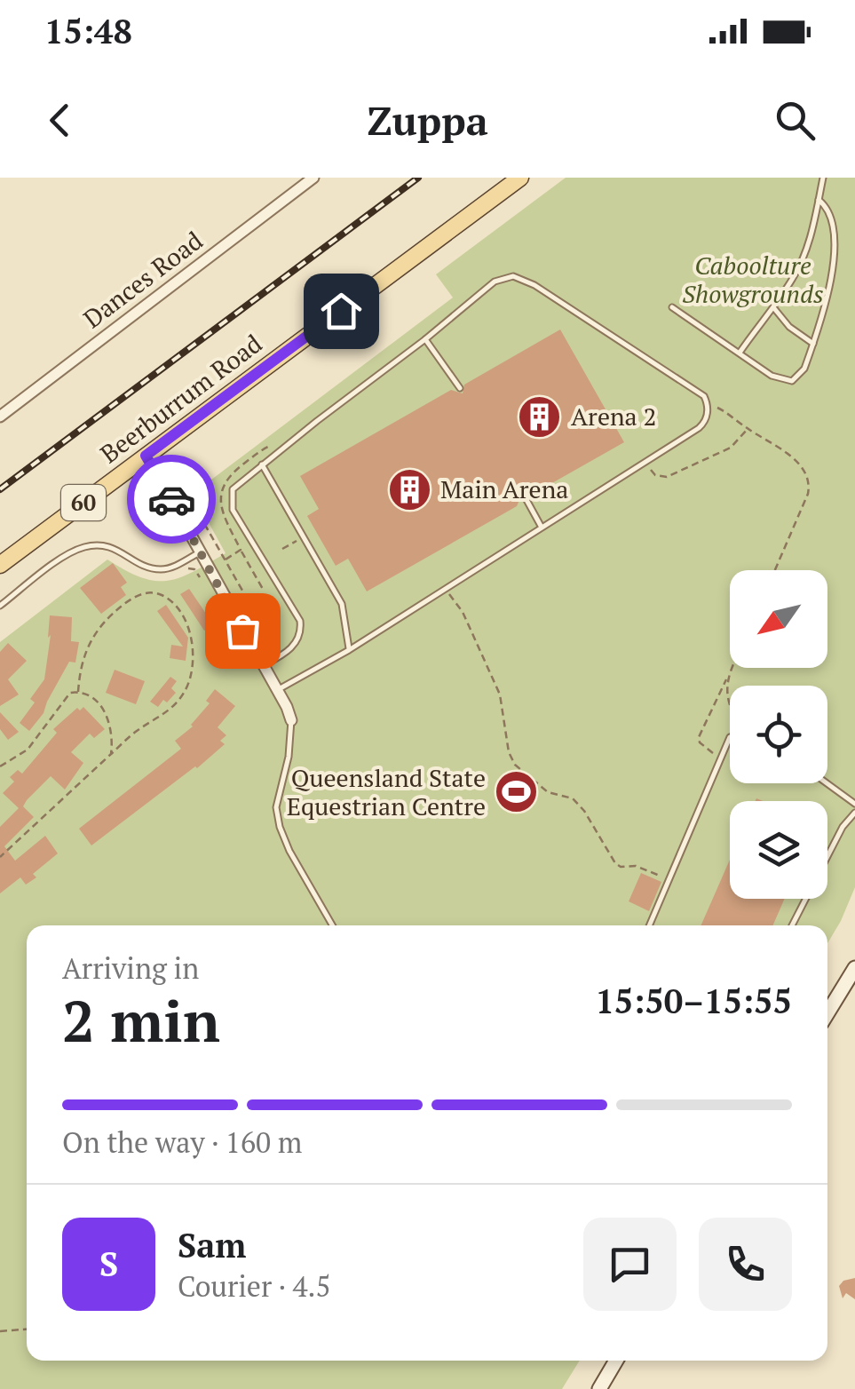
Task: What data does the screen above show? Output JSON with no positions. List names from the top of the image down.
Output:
{
  "streets": {
    "main road": ["Beerburrum Road", "60"],
    "street": ["Dances Road"]
  },
  "parks": ["Caboolture Showgrounds"],
  "places": {
    "building": ["Arena 2", "Main Arena"],
    "sports": ["Queensland State Equestrian Centre"]
  },
  "north": "bottom left",
  "page": {
    "status": "15:48",
    "header": "Zuppa",
    "heading": ["2 min", "Arriving in", "15:50–15:55"],
    "panel": ["Sam", "Courier · 4.5"],
    "bar": "On the way · 160 m",
    "round": "S"
  }
}
